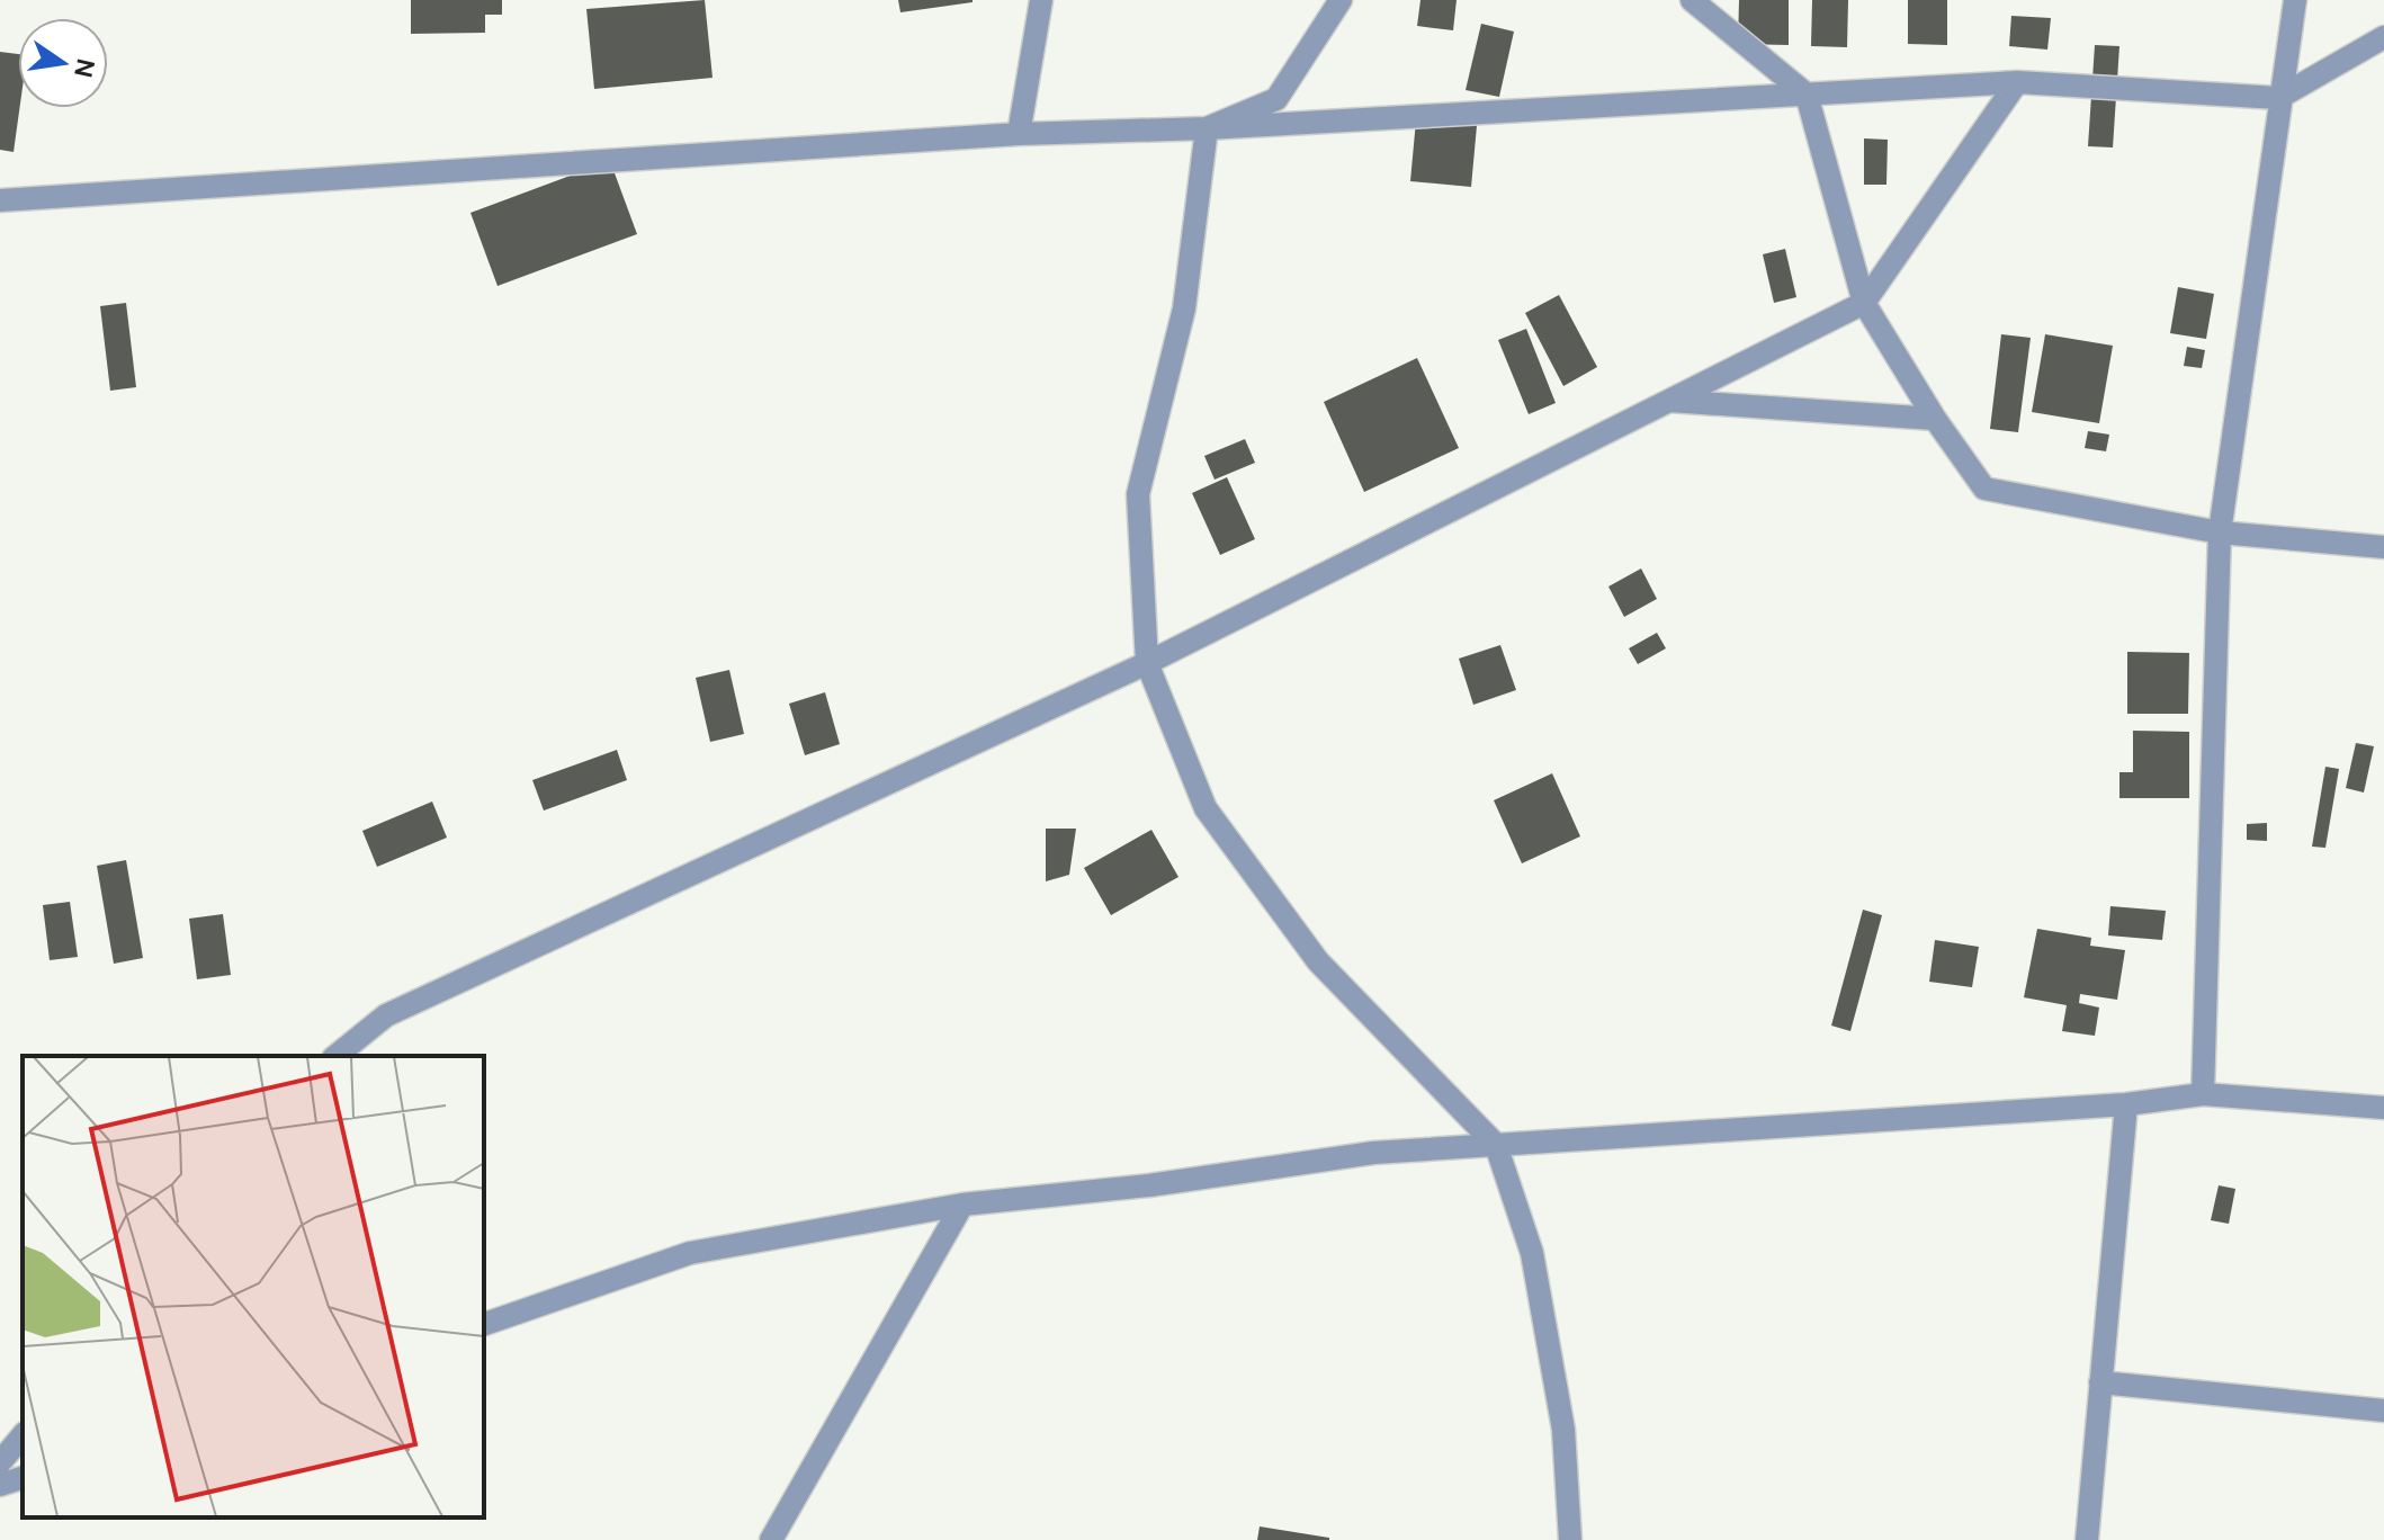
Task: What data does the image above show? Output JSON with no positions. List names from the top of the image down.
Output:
{
  "north": "right"
}
